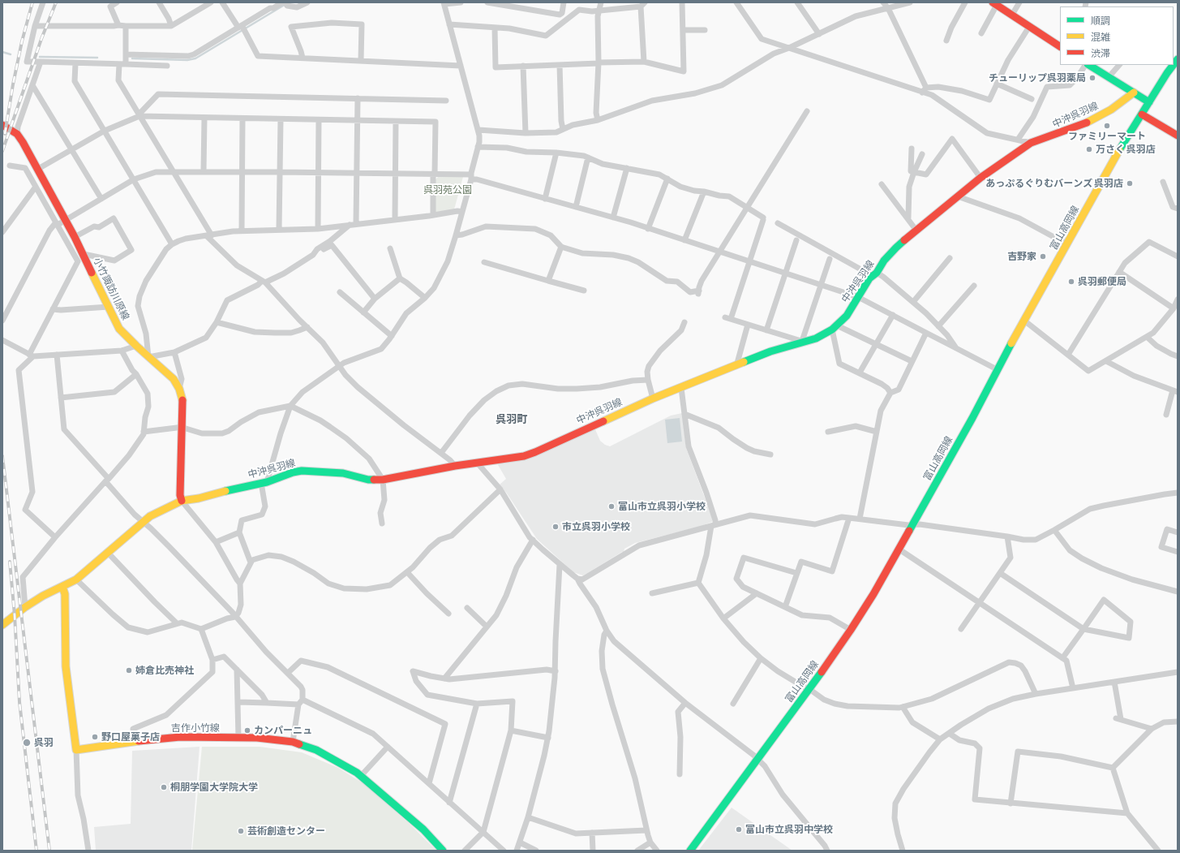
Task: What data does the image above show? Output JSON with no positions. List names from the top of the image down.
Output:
{
  "streets": {
    "main road": [
      "中沖呉羽線",
      "富山高岡線",
      "小竹諏訪川原線",
      "吉作小竹線"
    ]
  },
  "crossings": [
    ["中沖呉羽線", "小竹諏訪川原線"]
  ],
  "districts": ["呉羽町"],
  "parks": ["呉羽苑公園"],
  "places": [
    "チューリップ呉羽薬局",
    "ファミリーマート",
    "万さく 呉羽店",
    "あっぷるぐりむバーンズ 呉羽店",
    "吉野家",
    "呉羽郵便局",
    "富山市立呉羽小学校",
    "市立呉羽小学校",
    "姉倉比売神社",
    "カンパーニュ",
    "野口屋菓子店",
    "呉羽",
    "桐朋学園大学院大学",
    "富山市立呉羽中学校",
    "芸術創造センター"
  ],
  "legend": ["順調", "混雑", "渋滞"]
}
